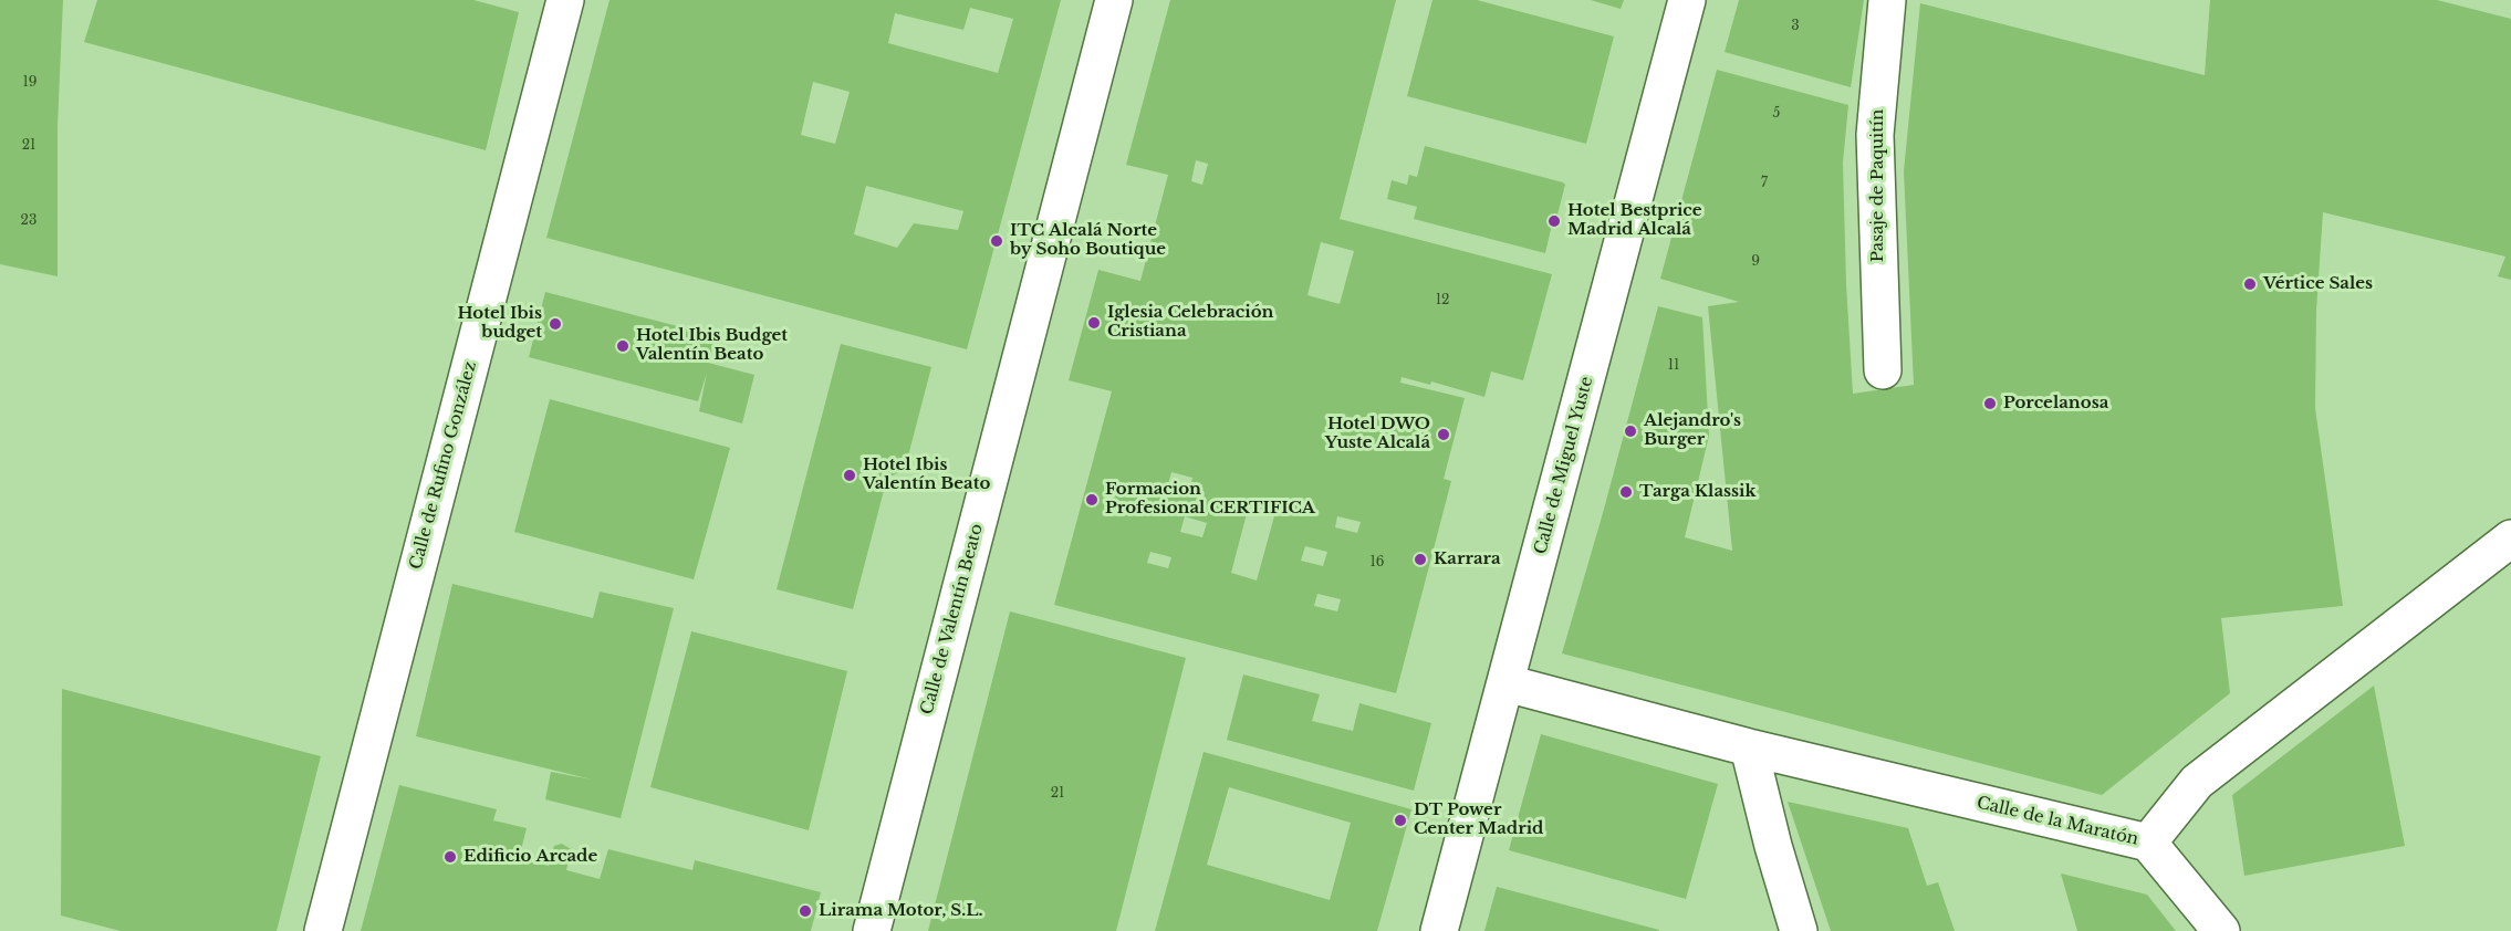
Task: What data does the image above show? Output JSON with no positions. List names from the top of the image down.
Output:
{
  "streets": {
    "street": [
      "Pasaje de Paquitín",
      "Calle de Rufino González",
      "Calle de Miguel Yuste",
      "Calle de Valentín Beato",
      "Calle de la Maratón"
    ]
  },
  "crossings": [
    ["Calle de Miguel Yuste", "Calle de la Maratón"]
  ],
  "places": [
    "Hotel Bestprice Madrid Alcalá",
    "ITC Alcalá Norte by Soho Boutique",
    "Vértice Sales",
    "Iglesia Celebración Cristiana",
    "Hotel Ibis budget",
    "Hotel Ibis Budget Valentín Beato",
    "Porcelanosa",
    "Alejandro's Burger",
    "Hotel DWO Yuste Alcalá",
    "Hotel Ibis Valentín Beato",
    "Targa Klassik",
    "Formacion Profesional CERTIFICA",
    "Karrara",
    "DT Power Center Madrid",
    "Edificio Arcade",
    "Lirama Motor, S.L."
  ],
  "house_numbers": [
    "3",
    "19",
    "5",
    "21",
    "7",
    "23",
    "9",
    "12",
    "11",
    "16",
    "21"
  ]
}
